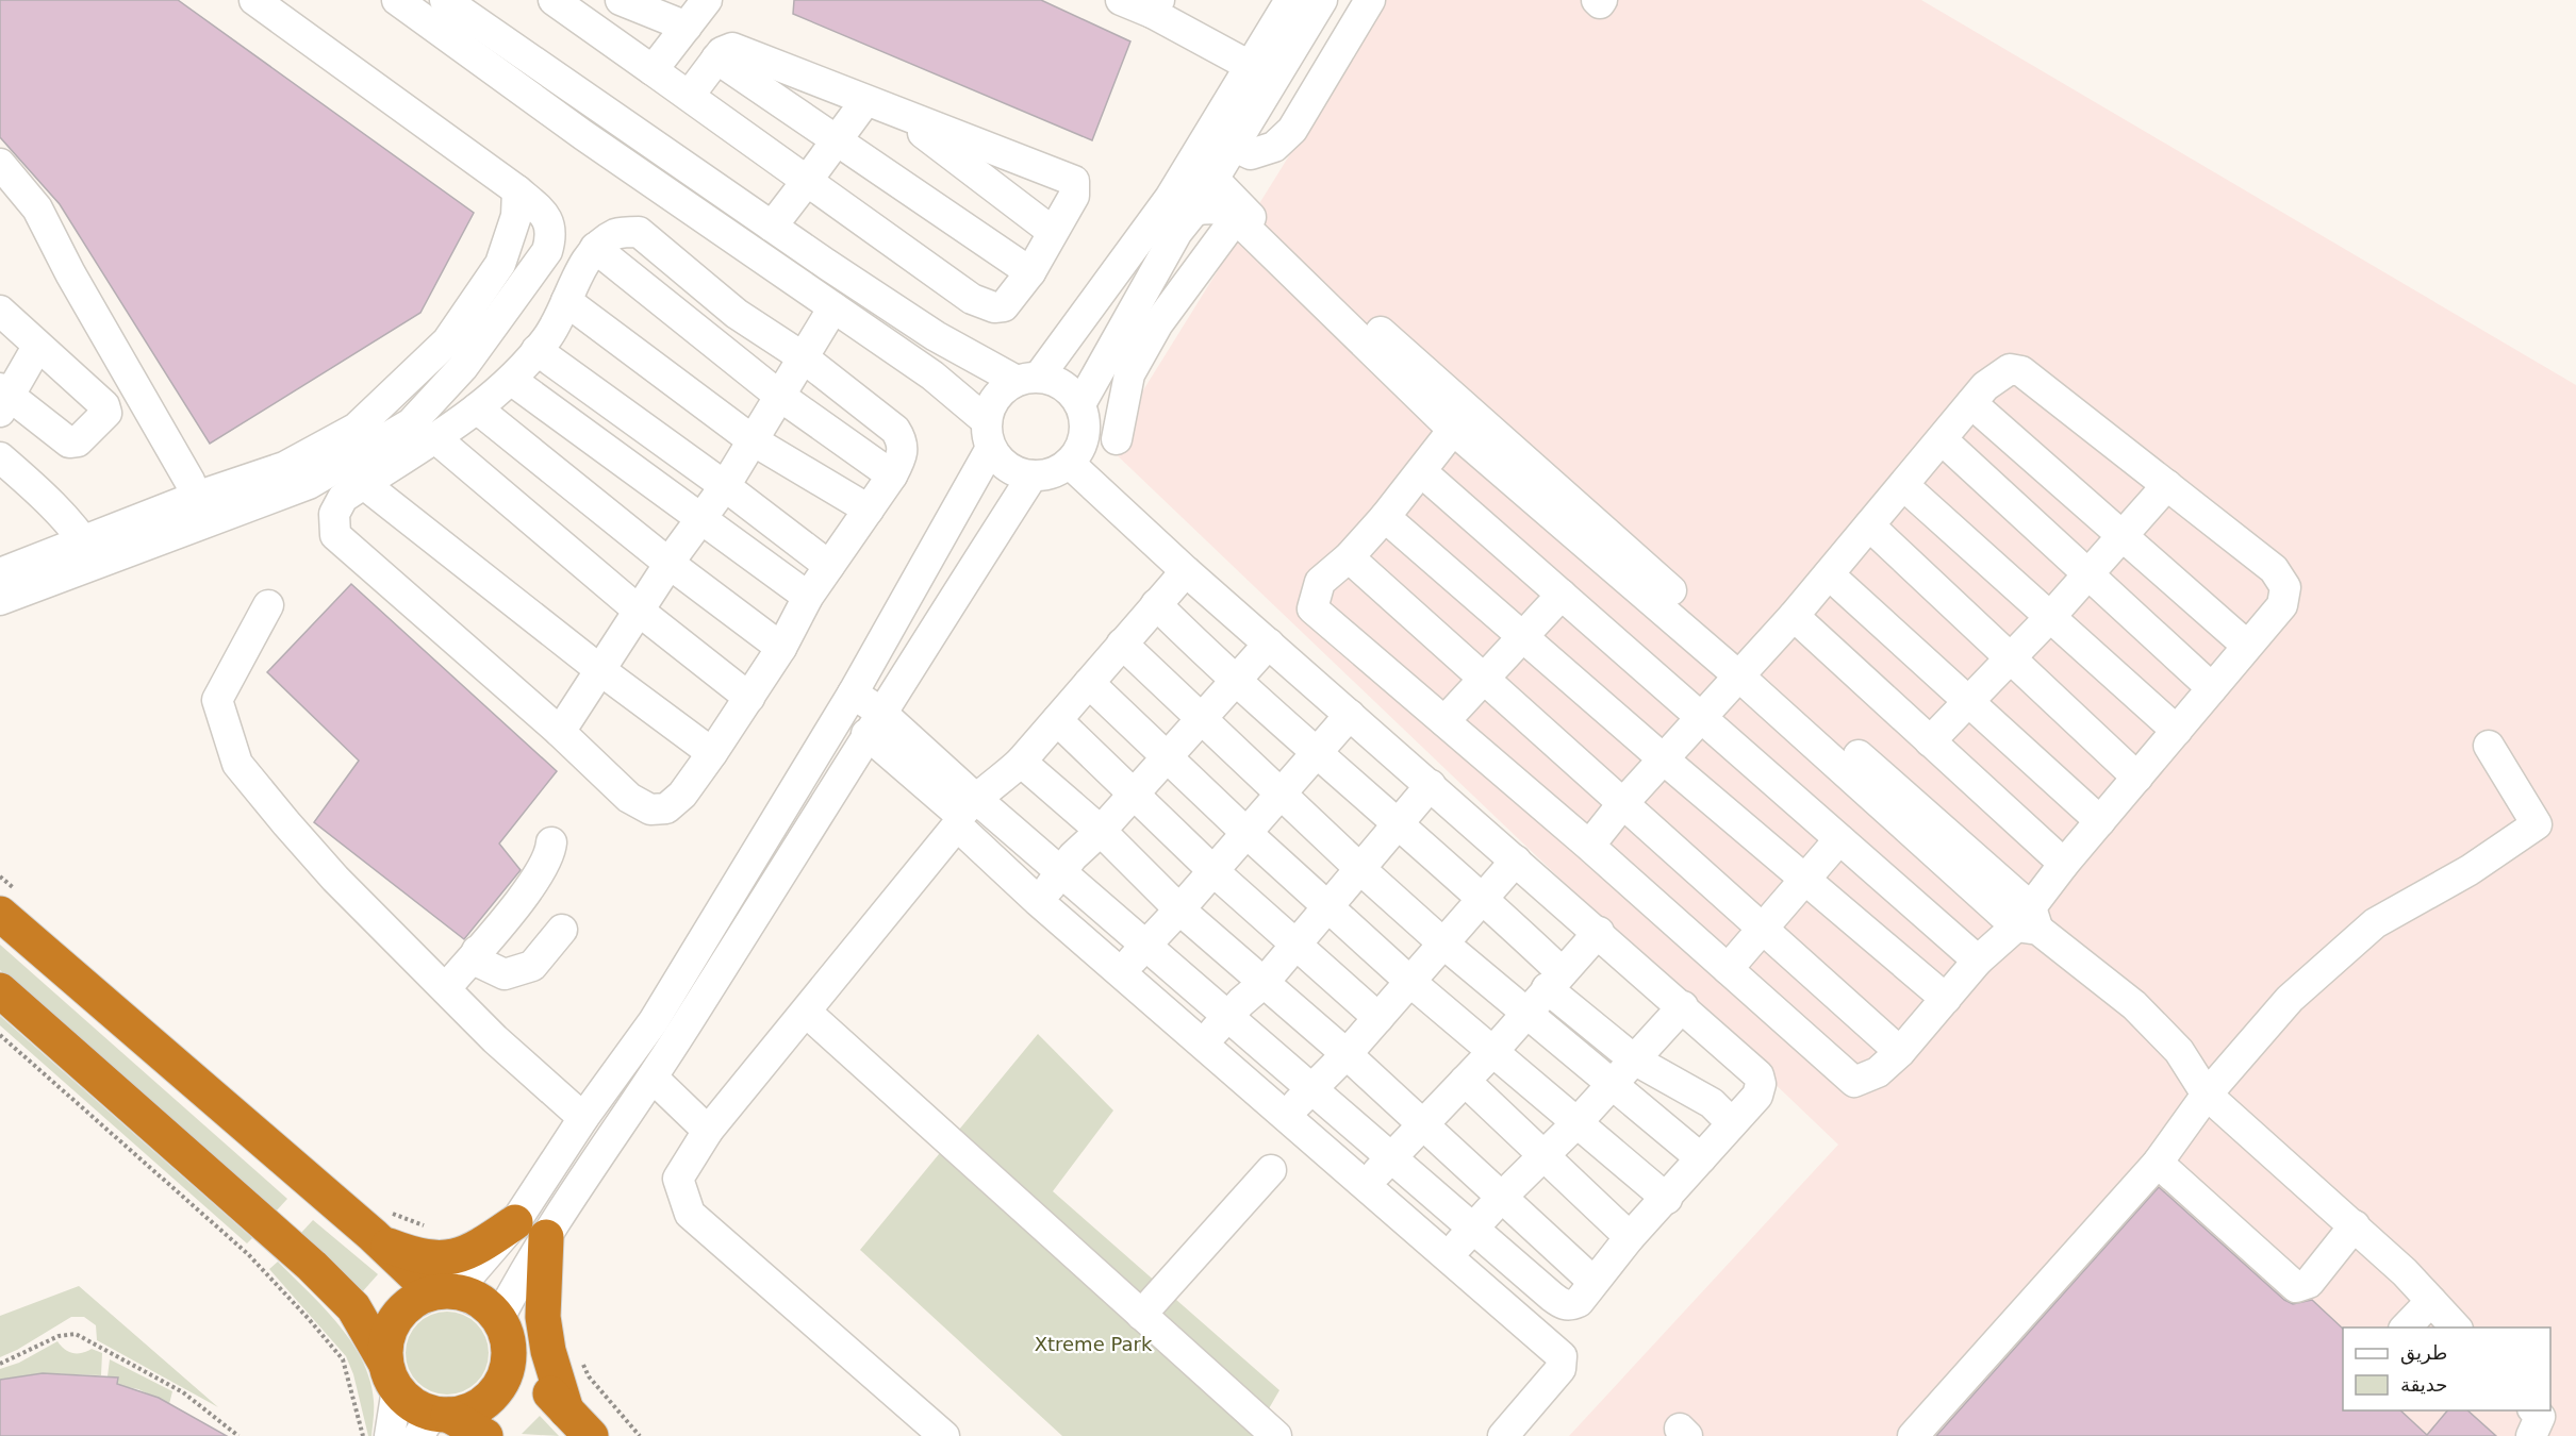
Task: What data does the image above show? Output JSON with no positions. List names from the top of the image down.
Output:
{
  "parks": ["Xtreme Park"],
  "legend": ["طريق", "حديقة"]
}
